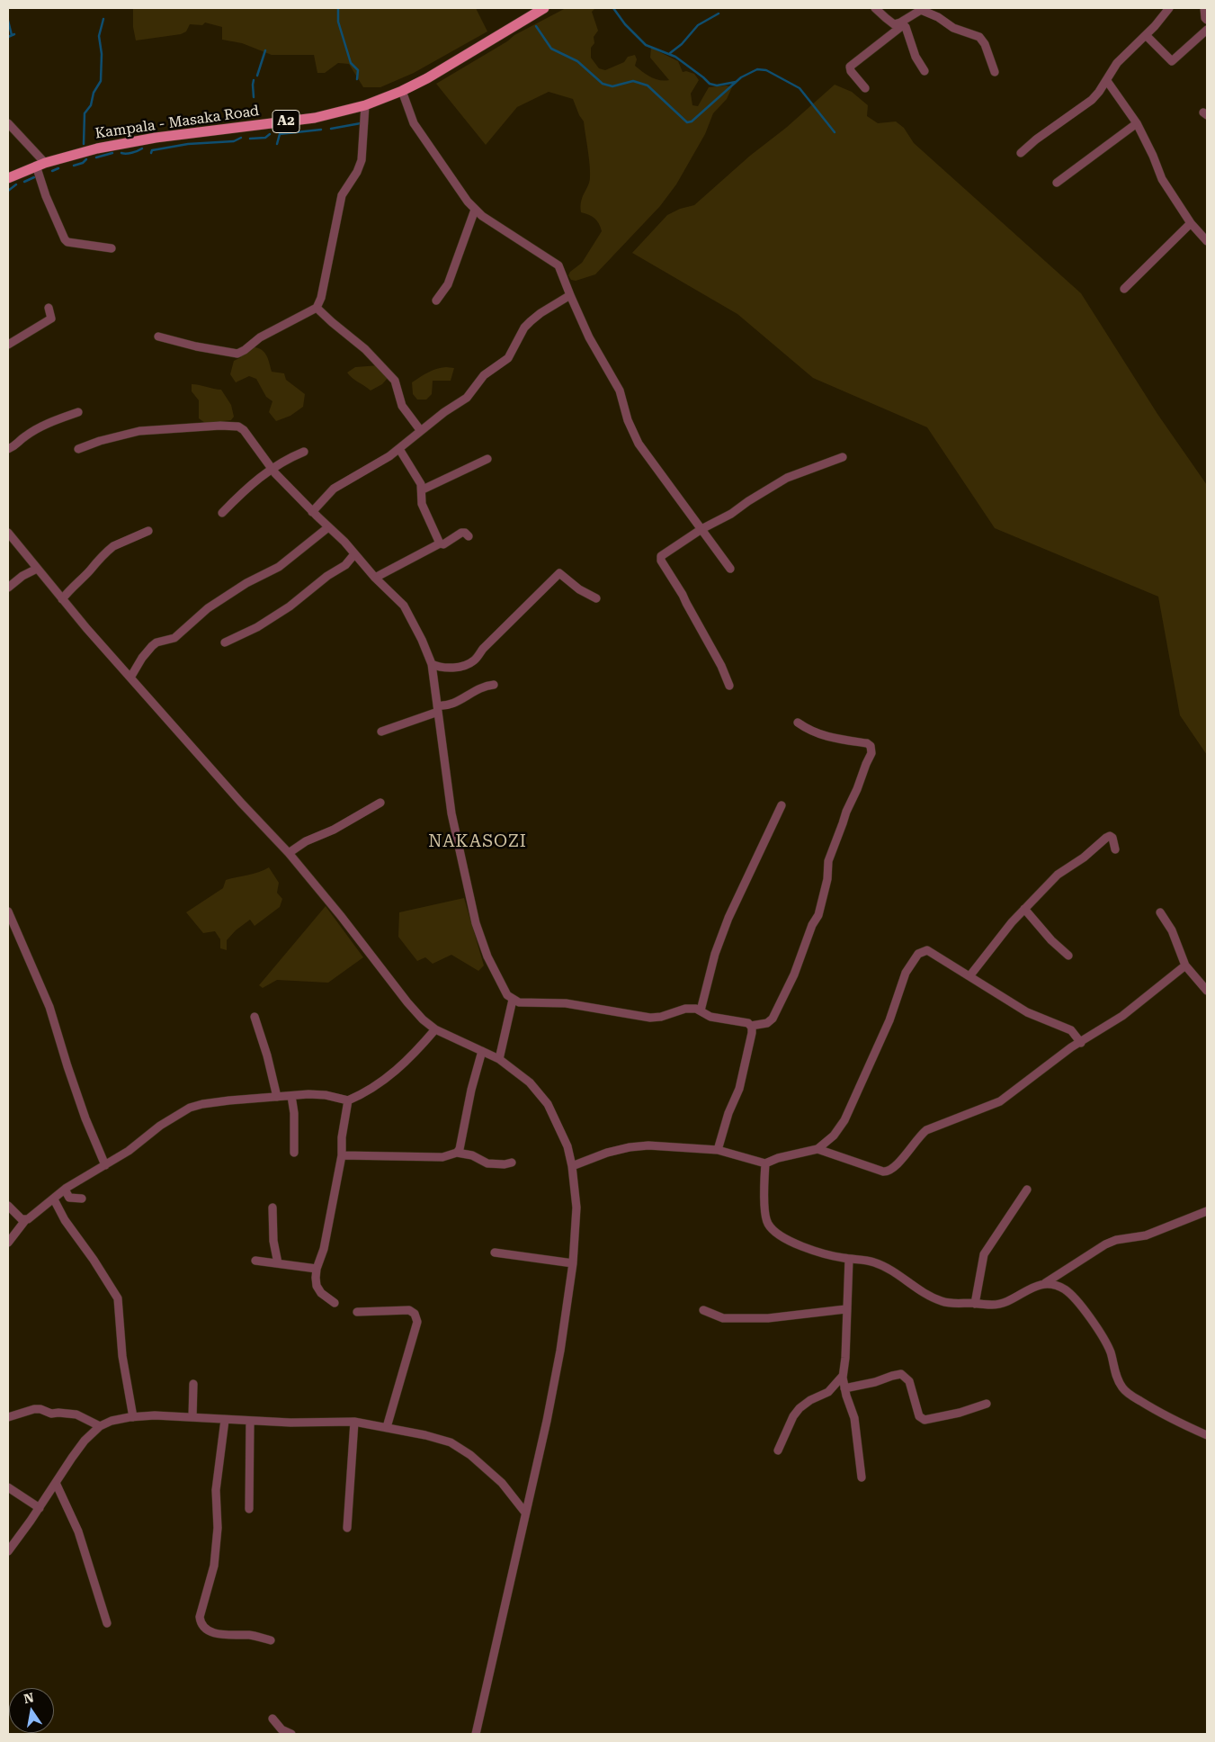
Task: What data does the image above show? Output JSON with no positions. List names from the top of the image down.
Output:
{
  "streets": {
    "main road": ["A2", "Kampala - Masaka Road"]
  },
  "districts": ["NAKASOZI"],
  "north": "top"
}
